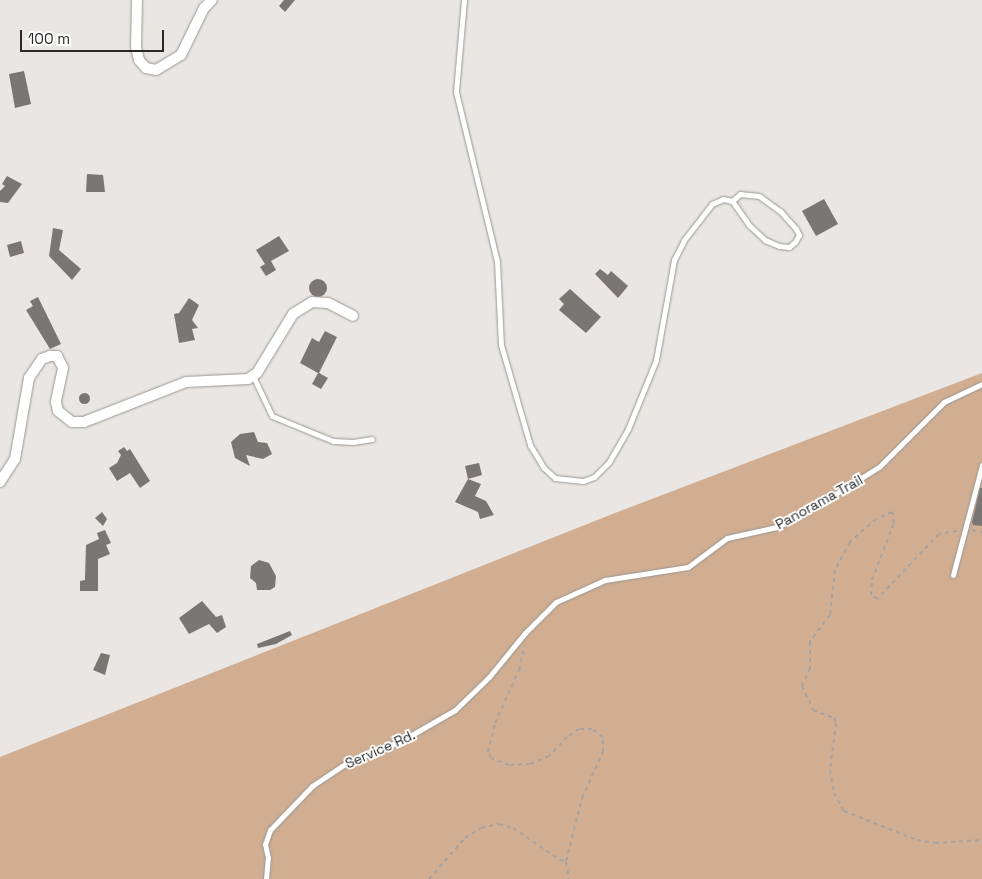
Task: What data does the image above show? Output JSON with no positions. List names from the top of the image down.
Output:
{
  "streets": {
    "lane": ["Panorama Trail", "Service Rd."]
  },
  "crossings": [
    ["Panorama Trail", "Service Rd."]
  ],
  "scale_bar": "100 m"
}
